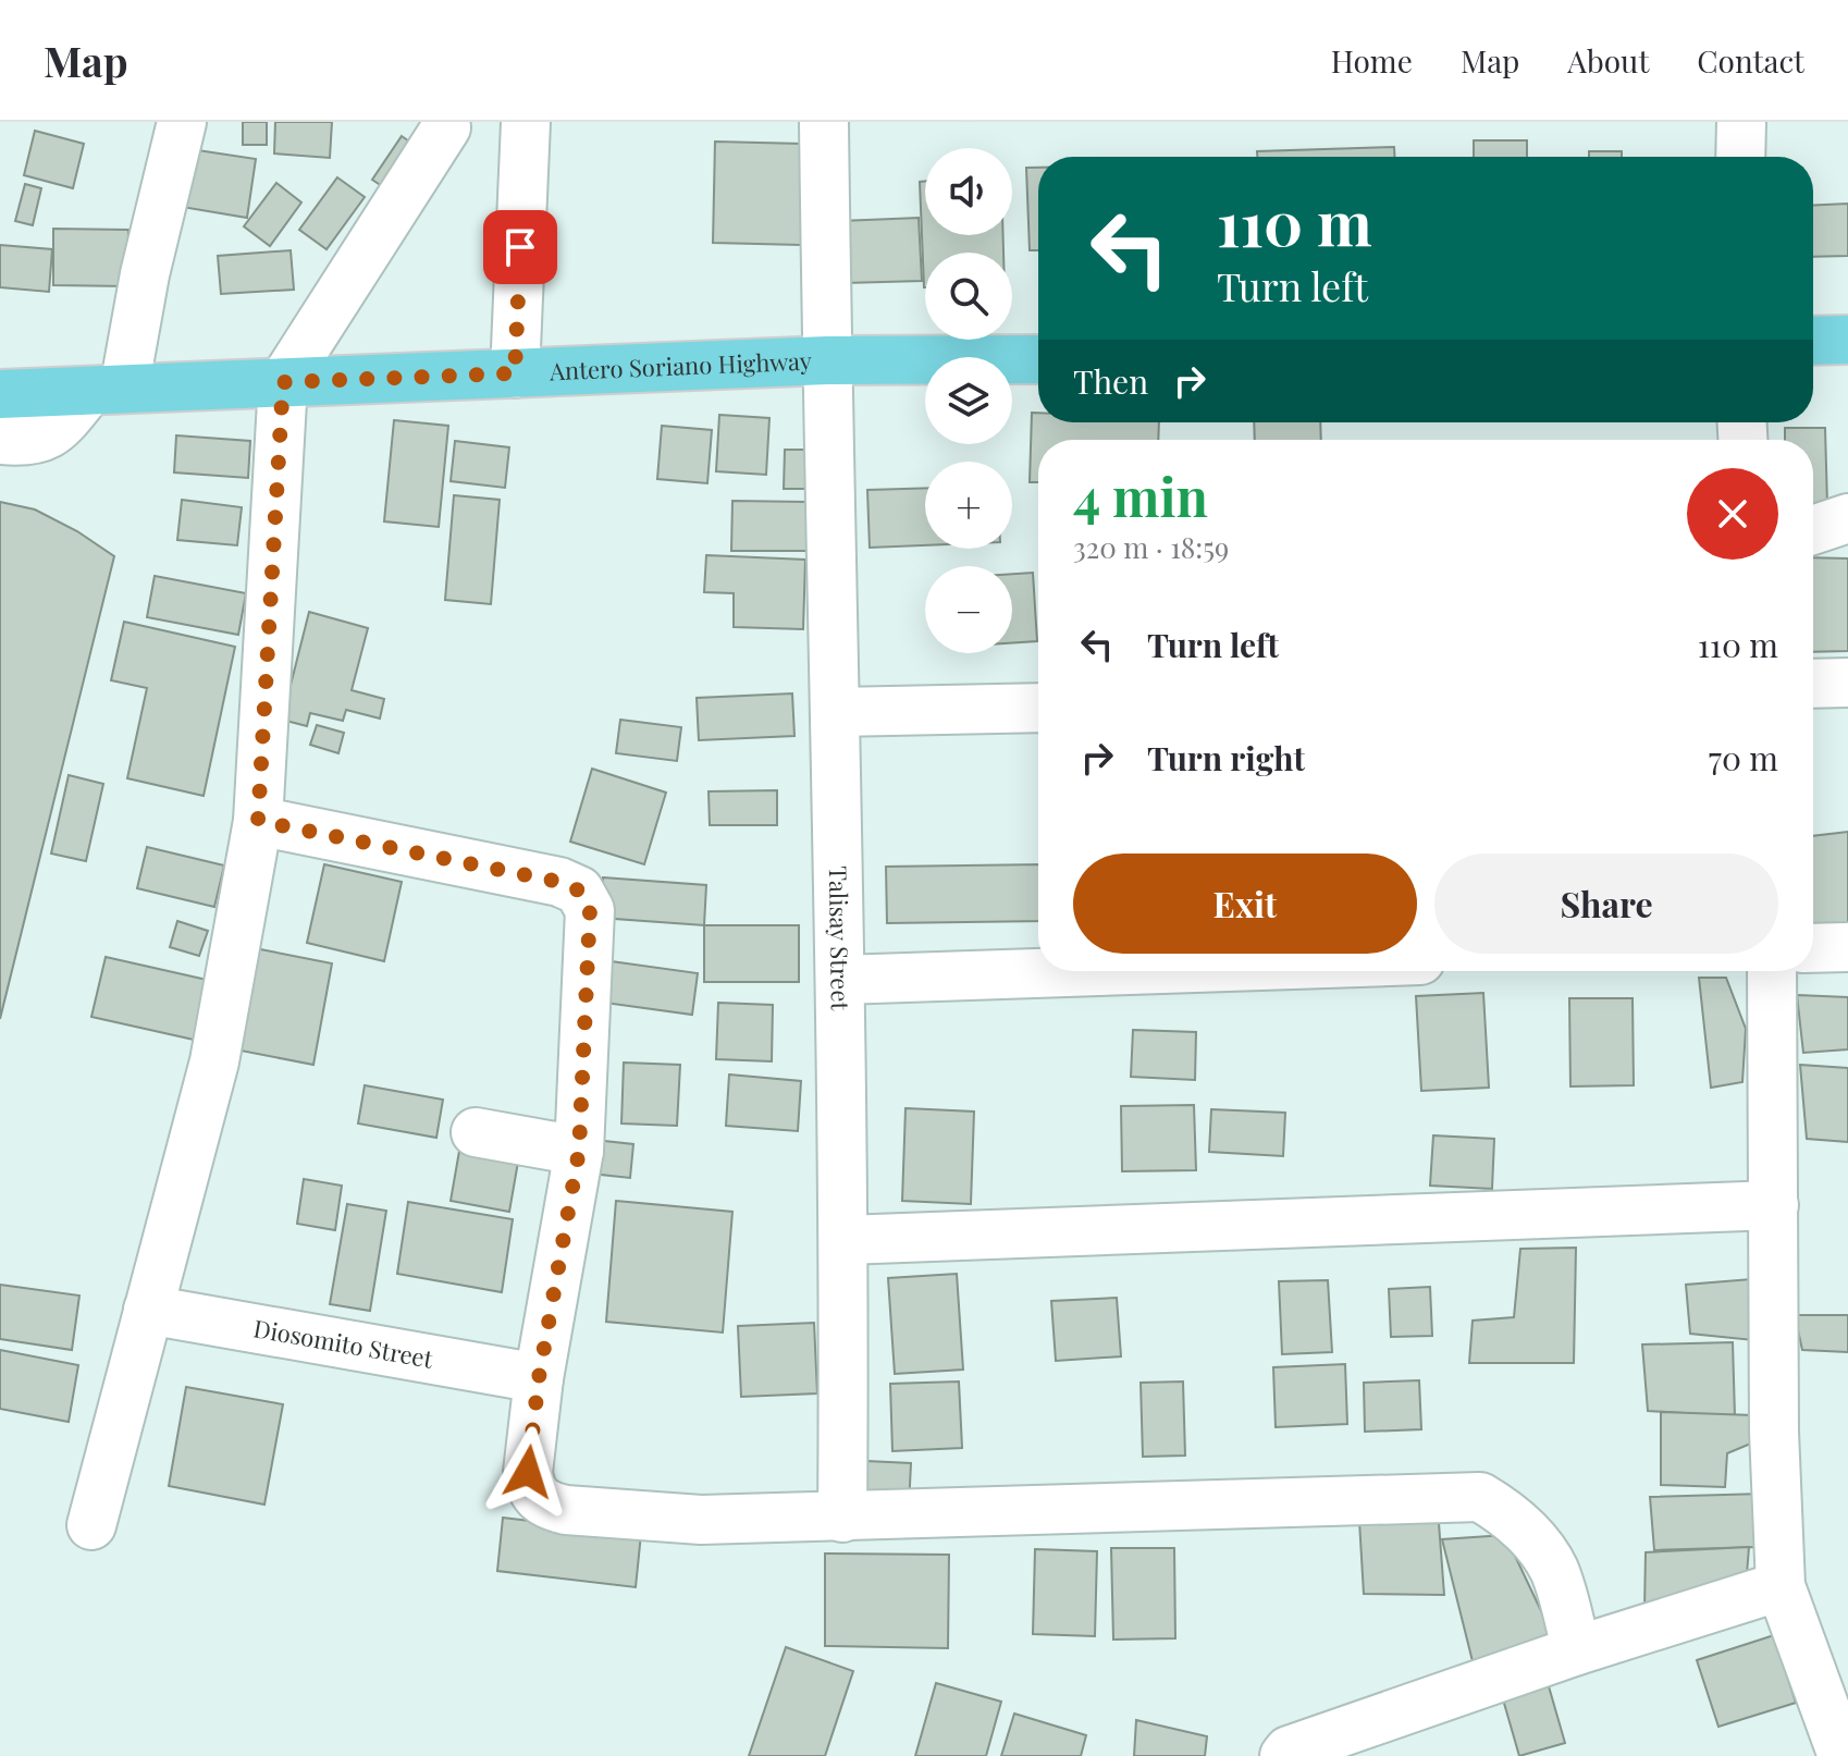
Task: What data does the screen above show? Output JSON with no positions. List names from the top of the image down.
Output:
{
  "streets": {
    "main road": ["Antero Soriano Highway"],
    "street": ["Talisay Street", "Diosomito Street"]
  },
  "crossings": [
    ["Antero Soriano Highway", "Talisay Street"]
  ],
  "page": {
    "header": "Map",
    "nav": [
      "Home",
      "Map",
      "About",
      "Contact"
    ],
    "map_buttons": ["+", "−"],
    "turn": ["110 m", "Turn left"],
    "then": "Then",
    "heading": ["4 min", "320 m · 18:59"],
    "list": [
      {
        "name": "Turn left",
        "value": "110 m"
      },
      {
        "name": "Turn right",
        "value": "70 m"
      }
    ],
    "buttons": ["Exit", "Share"]
  }
}
